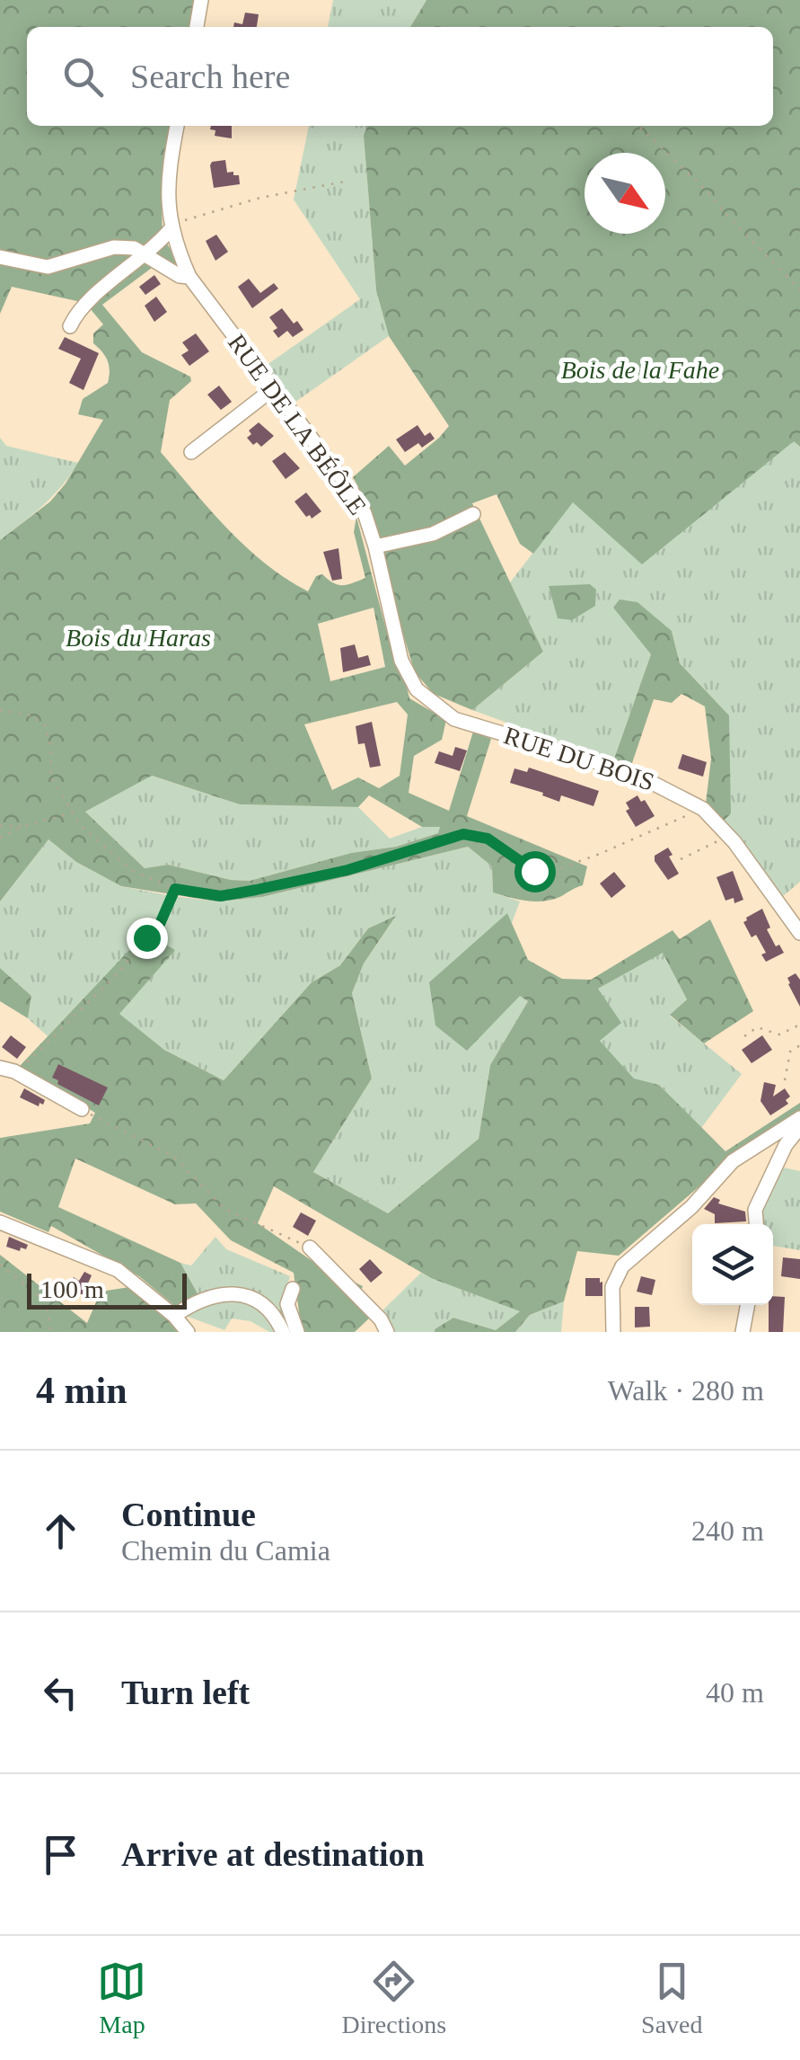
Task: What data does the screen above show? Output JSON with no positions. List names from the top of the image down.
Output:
{
  "streets": {
    "street": ["RUE DE LA BÉÔLE", "RUE DU BOIS"]
  },
  "crossings": [
    ["RUE DE LA BÉÔLE", "RUE DU BOIS"]
  ],
  "parks": ["Bois de la Fahe", "Bois du Haras"],
  "scale_bar": "100 m",
  "north": "bottom right",
  "page": {
    "search": "Search here",
    "scale": "100 m",
    "heading": ["4 min", "Walk · 280 m"],
    "list": [
      ["Continue", "Chemin du Camia", "240 m"],
      ["Turn left", "40 m"],
      "Arrive at destination"
    ],
    "nav": ["Map", "Directions", "Saved"]
  }
}
